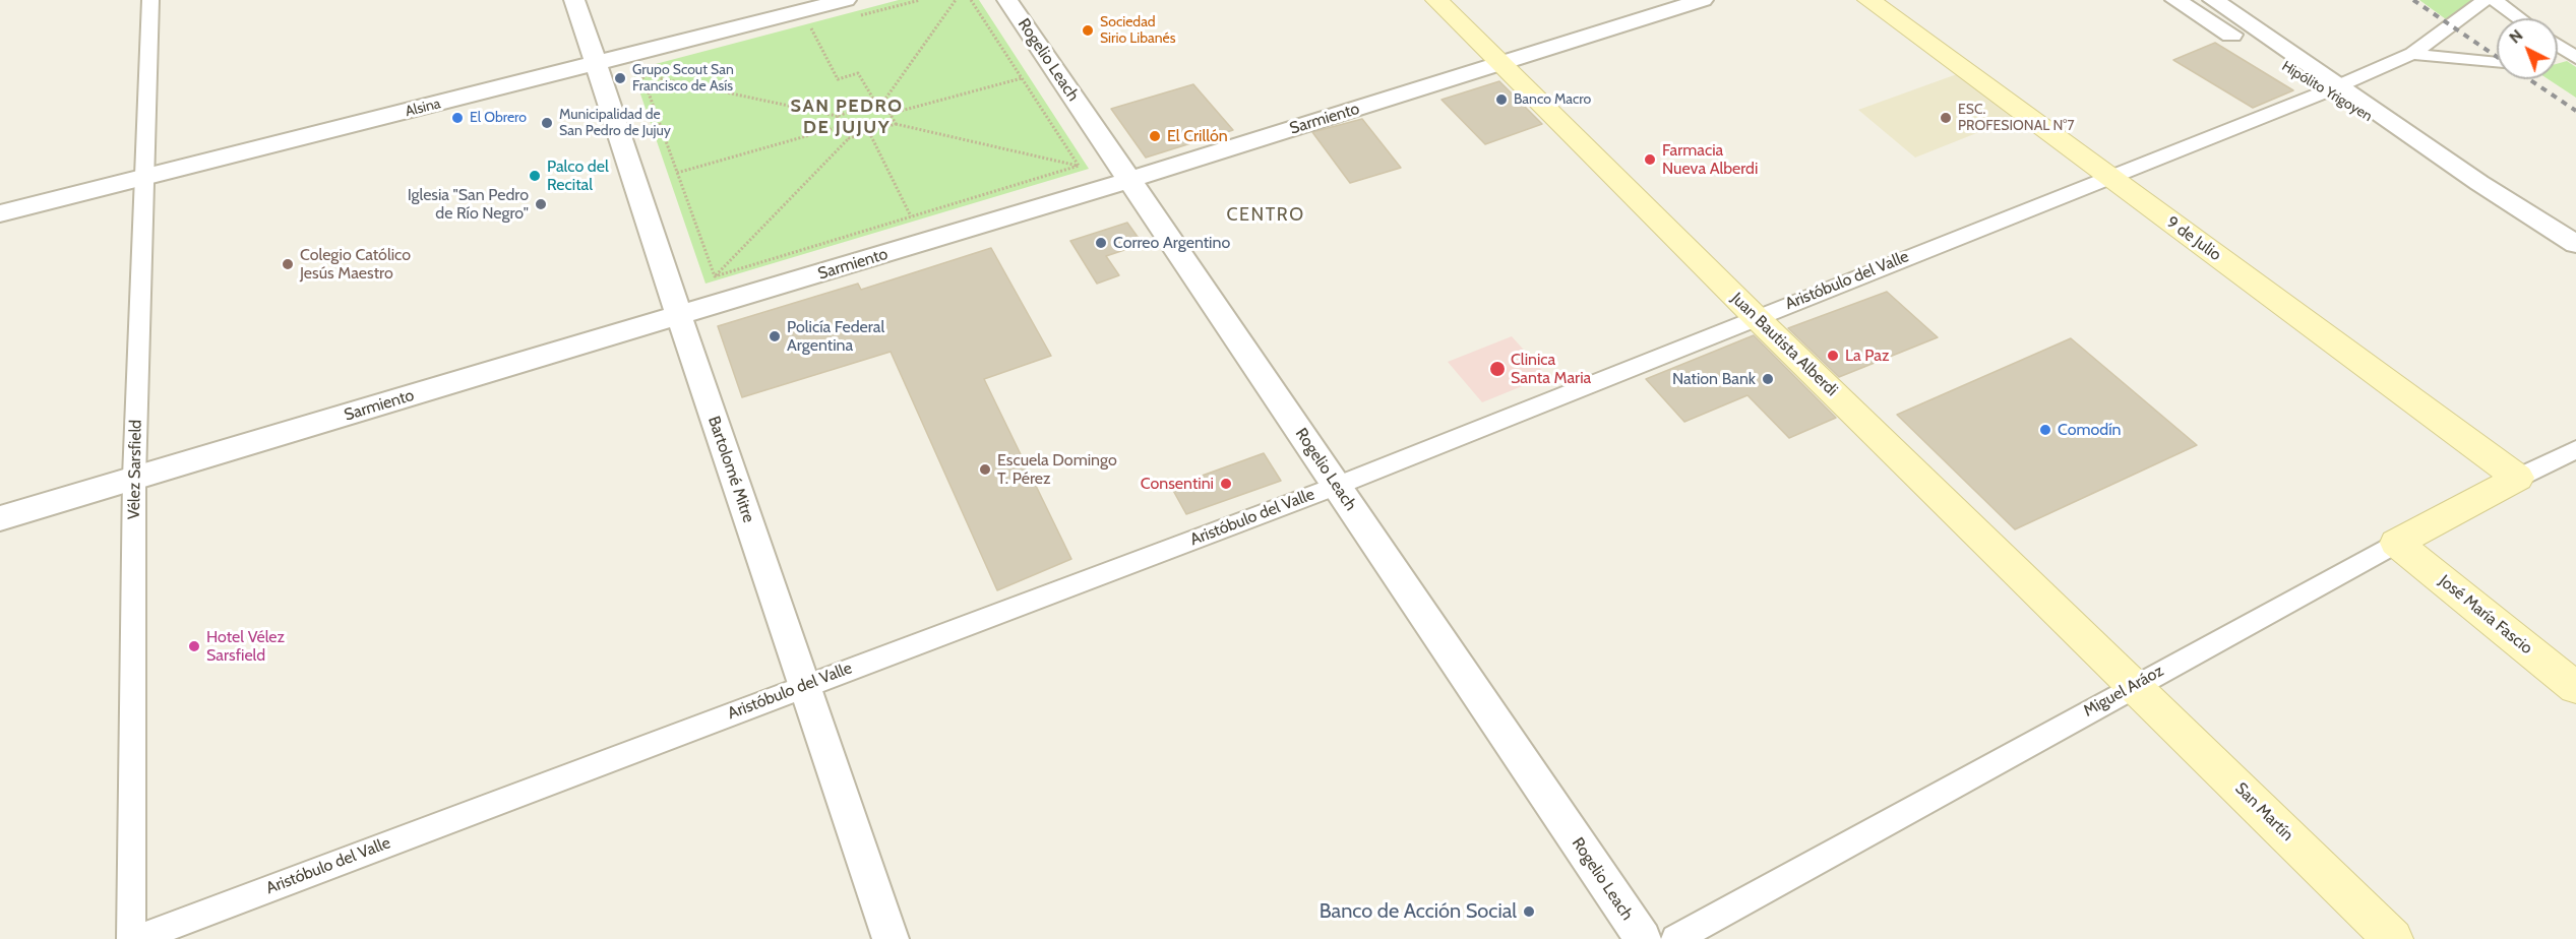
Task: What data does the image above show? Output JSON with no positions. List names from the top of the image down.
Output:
{
  "streets": {
    "main road": [
      "9 de Julio",
      "Juan Bautista Alberdi",
      "José María Fascio",
      "Miguel Aráoz",
      "San Martín"
    ],
    "street": [
      "Rogelio Leach",
      "Hipólito Yrigoyen",
      "Alsina",
      "Sarmiento",
      "Aristóbulo del Valle",
      "Vélez Sarsfield",
      "Bartolomé Mitre"
    ]
  },
  "crossings": [
    ["Rogelio Leach", "Sarmiento"],
    ["Rogelio Leach", "Aristóbulo del Valle"],
    ["Hipólito Yrigoyen", "Aristóbulo del Valle"],
    ["Alsina", "Vélez Sarsfield"],
    ["Alsina", "Bartolomé Mitre"],
    ["Sarmiento", "Juan Bautista Alberdi"],
    ["Sarmiento", "Vélez Sarsfield"],
    ["Sarmiento", "Bartolomé Mitre"],
    ["9 de Julio", "Aristóbulo del Valle"],
    ["9 de Julio", "Miguel Aráoz"],
    ["Aristóbulo del Valle", "Juan Bautista Alberdi"],
    ["Aristóbulo del Valle", "Vélez Sarsfield"],
    ["Aristóbulo del Valle", "Bartolomé Mitre"],
    ["Juan Bautista Alberdi", "Miguel Aráoz"],
    ["Juan Bautista Alberdi", "San Martín"],
    ["José María Fascio", "Miguel Aráoz"],
    ["Miguel Aráoz", "San Martín"]
  ],
  "districts": ["SAN PEDRO DE JUJUY", "CENTRO"],
  "places": [
    "Sociedad Sirio Libanés",
    "Grupo Scout San Francisco de Asís",
    "Banco Macro",
    "El Obrero",
    "ESC. PROFESIONAL N°7",
    "Municipalidad de San Pedro de Jujuy",
    "El Crillón",
    "Farmacia Nueva Alberdi",
    "Palco del Recital",
    "Iglesia \"San Pedro de Río Negro\"",
    "Correo Argentino",
    "Colegio Católico Jesús Maestro",
    "Policía Federal Argentina",
    "La Paz",
    "Clinica Santa Maria",
    "Nation Bank",
    "Comodín",
    "Escuela Domingo T. Pérez",
    "Consentini",
    "Hotel Vélez Sarsfield",
    "Banco de Acción Social"
  ],
  "north": "top left"
}
